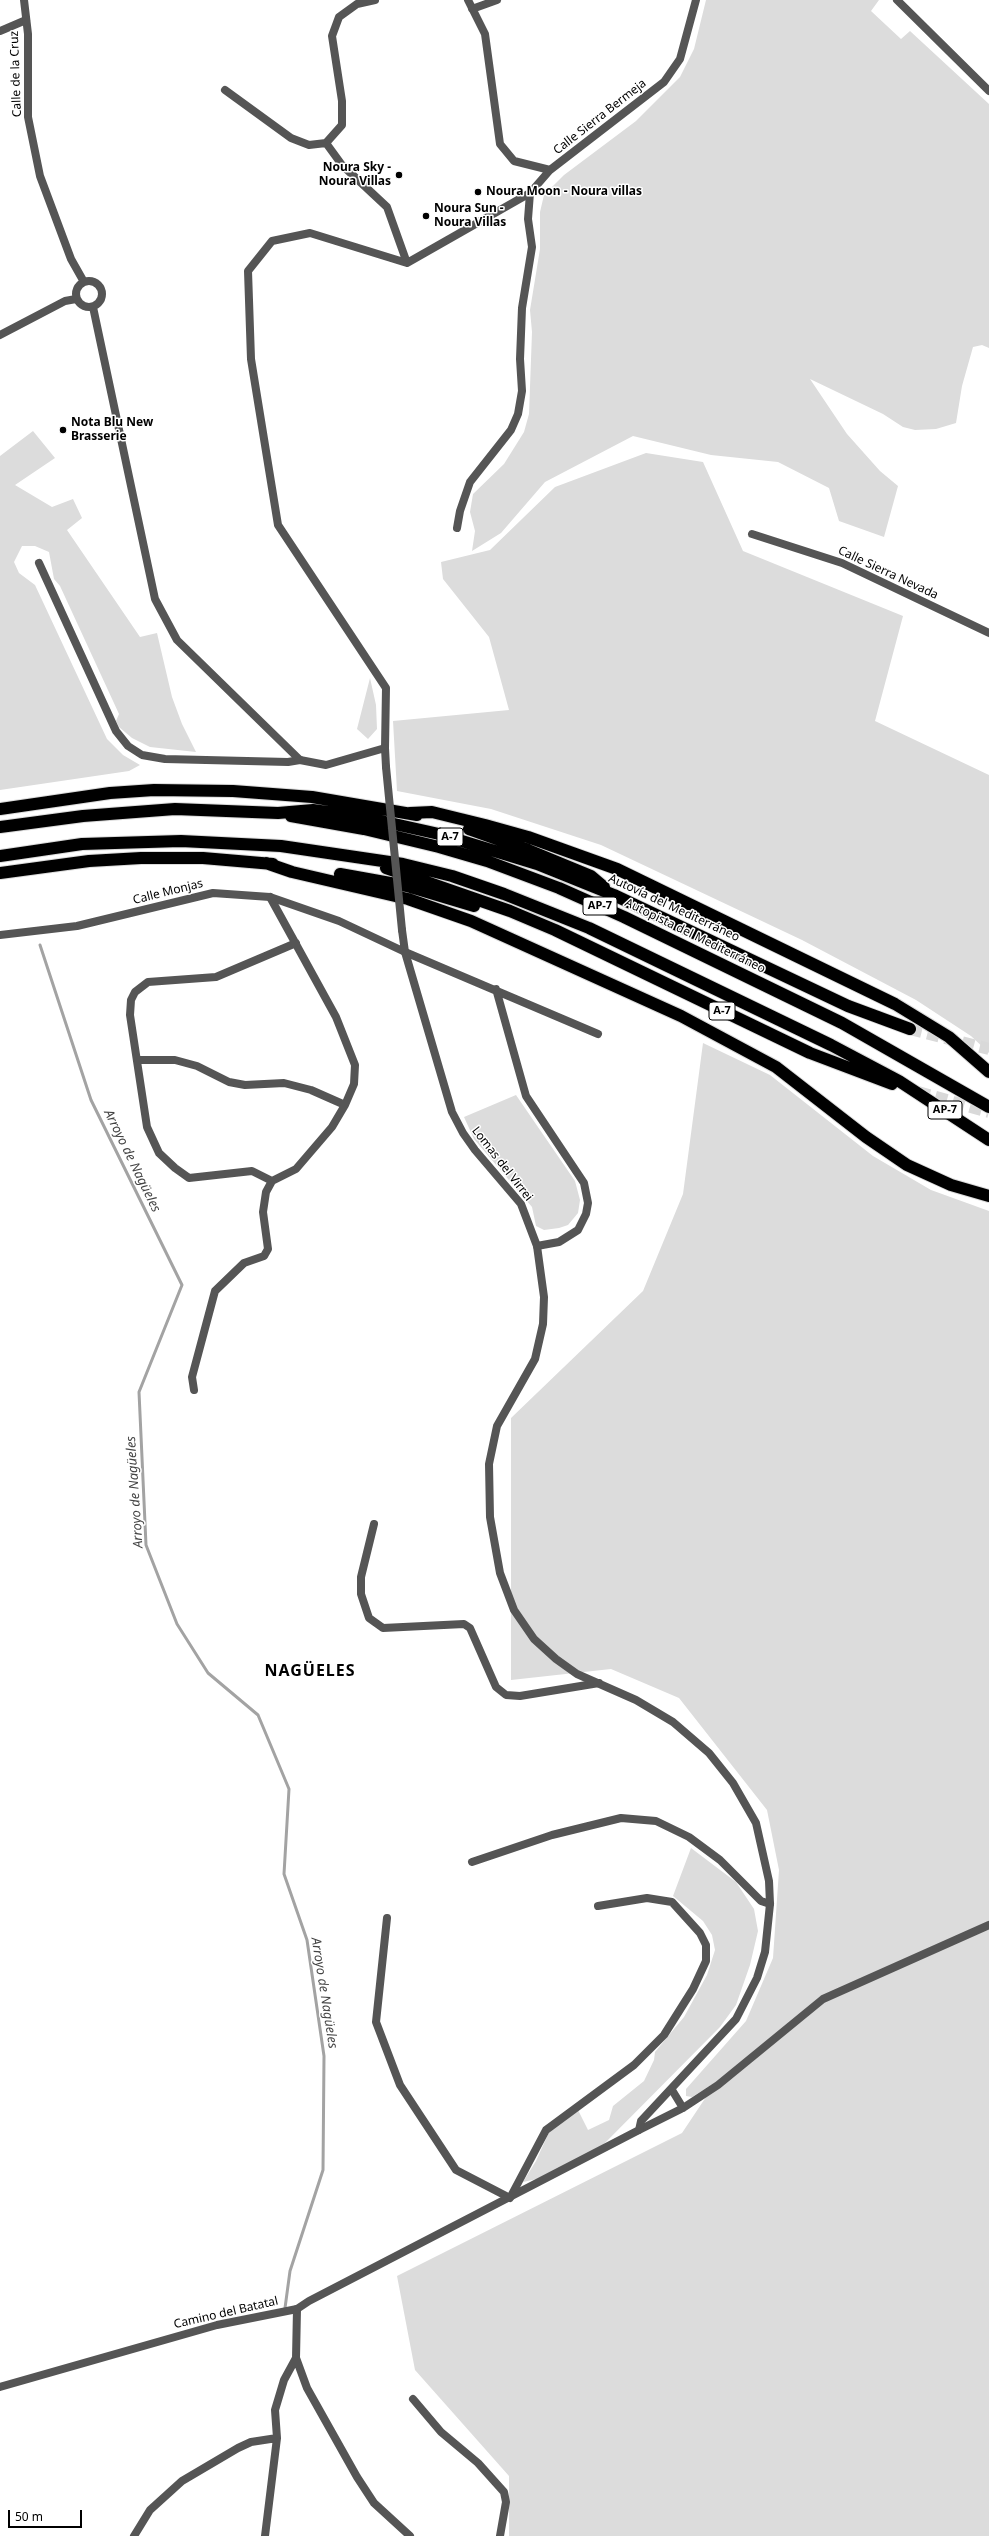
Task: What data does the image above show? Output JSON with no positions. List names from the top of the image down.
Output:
{
  "streets": {
    "highway": [
      "A-7",
      "AP-7",
      "Autovía del Mediterráneo",
      "Autopista del Mediterráneo"
    ],
    "street": [
      "Calle de la Cruz",
      "Calle Sierra Bermeja",
      "Calle Sierra Nevada",
      "Calle Monjas",
      "Lomas del Virrei",
      "Camino del Batatal"
    ]
  },
  "crossings": [
    ["A-7", "AP-7"],
    ["Calle Monjas", "Lomas del Virrei"],
    ["Autovía del Mediterráneo", "Autopista del Mediterráneo"]
  ],
  "districts": ["NAGÜELES"],
  "water": ["Arroyo de Nagüeles"],
  "places": [
    "Noura Sky - Noura Villas",
    "Noura Moon - Noura villas",
    "Noura Sun - Noura Villas",
    "Nota Blu New Brasserie"
  ],
  "scale_bar": "50 m"
}
